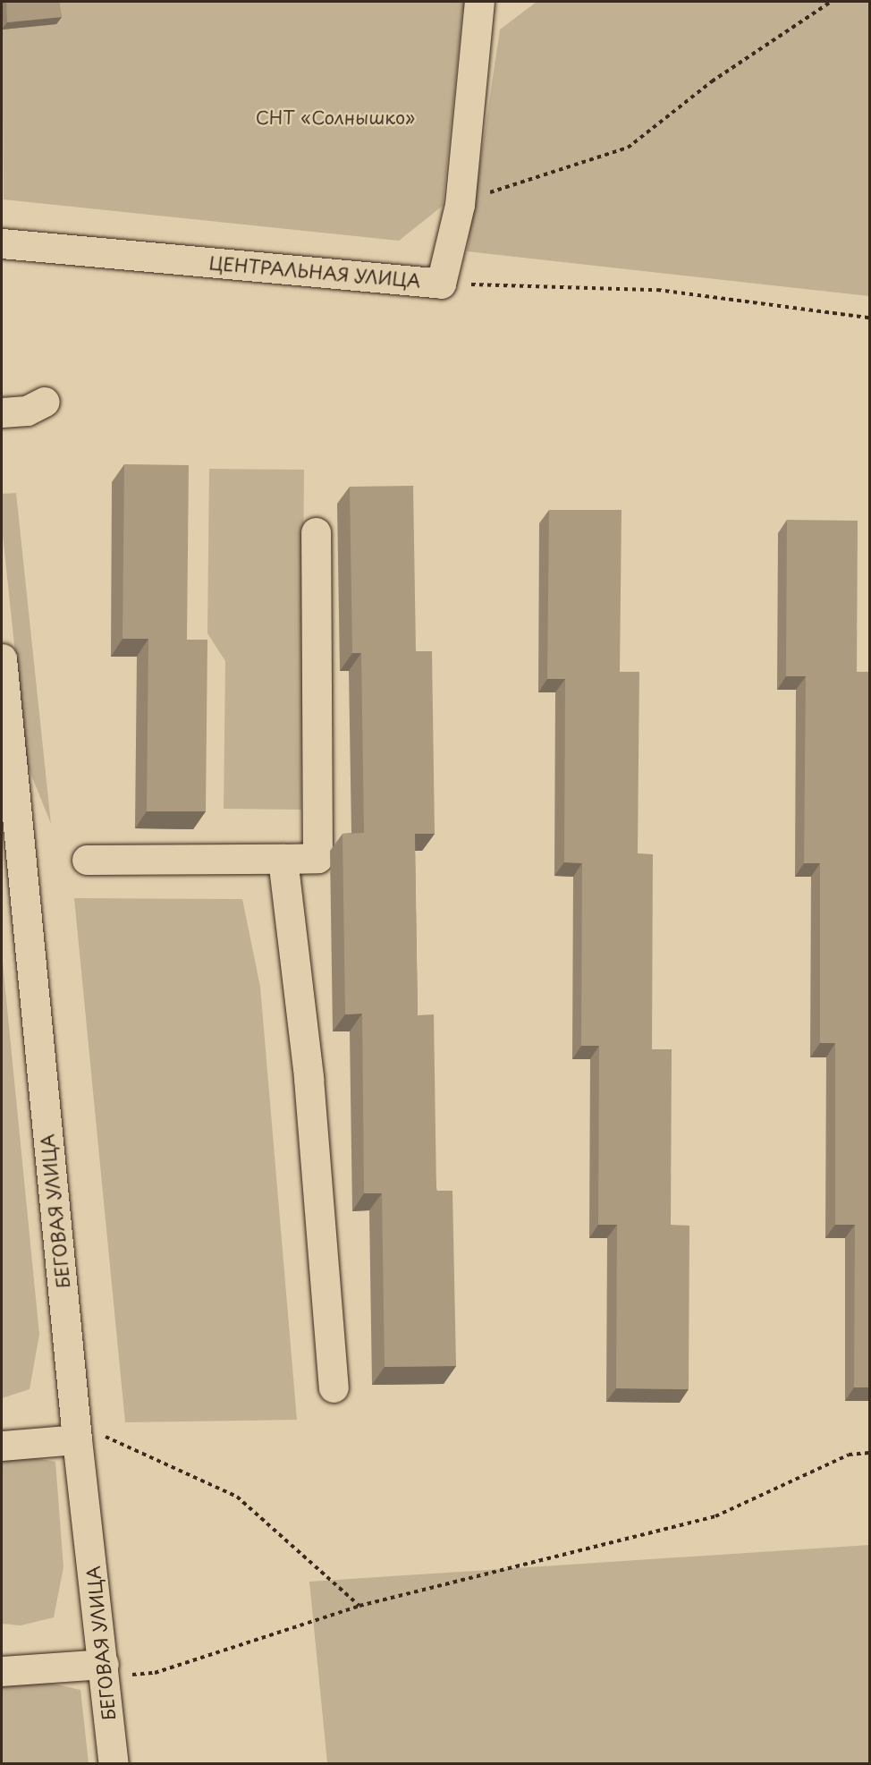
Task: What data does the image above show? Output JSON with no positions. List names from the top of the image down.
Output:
{
  "streets": {
    "street": ["ЦЕНТРАЛЬНАЯ УЛИЦА", "БЕГОВАЯ УЛИЦА"]
  },
  "parks": ["СНТ «Солнышко»"]
}
